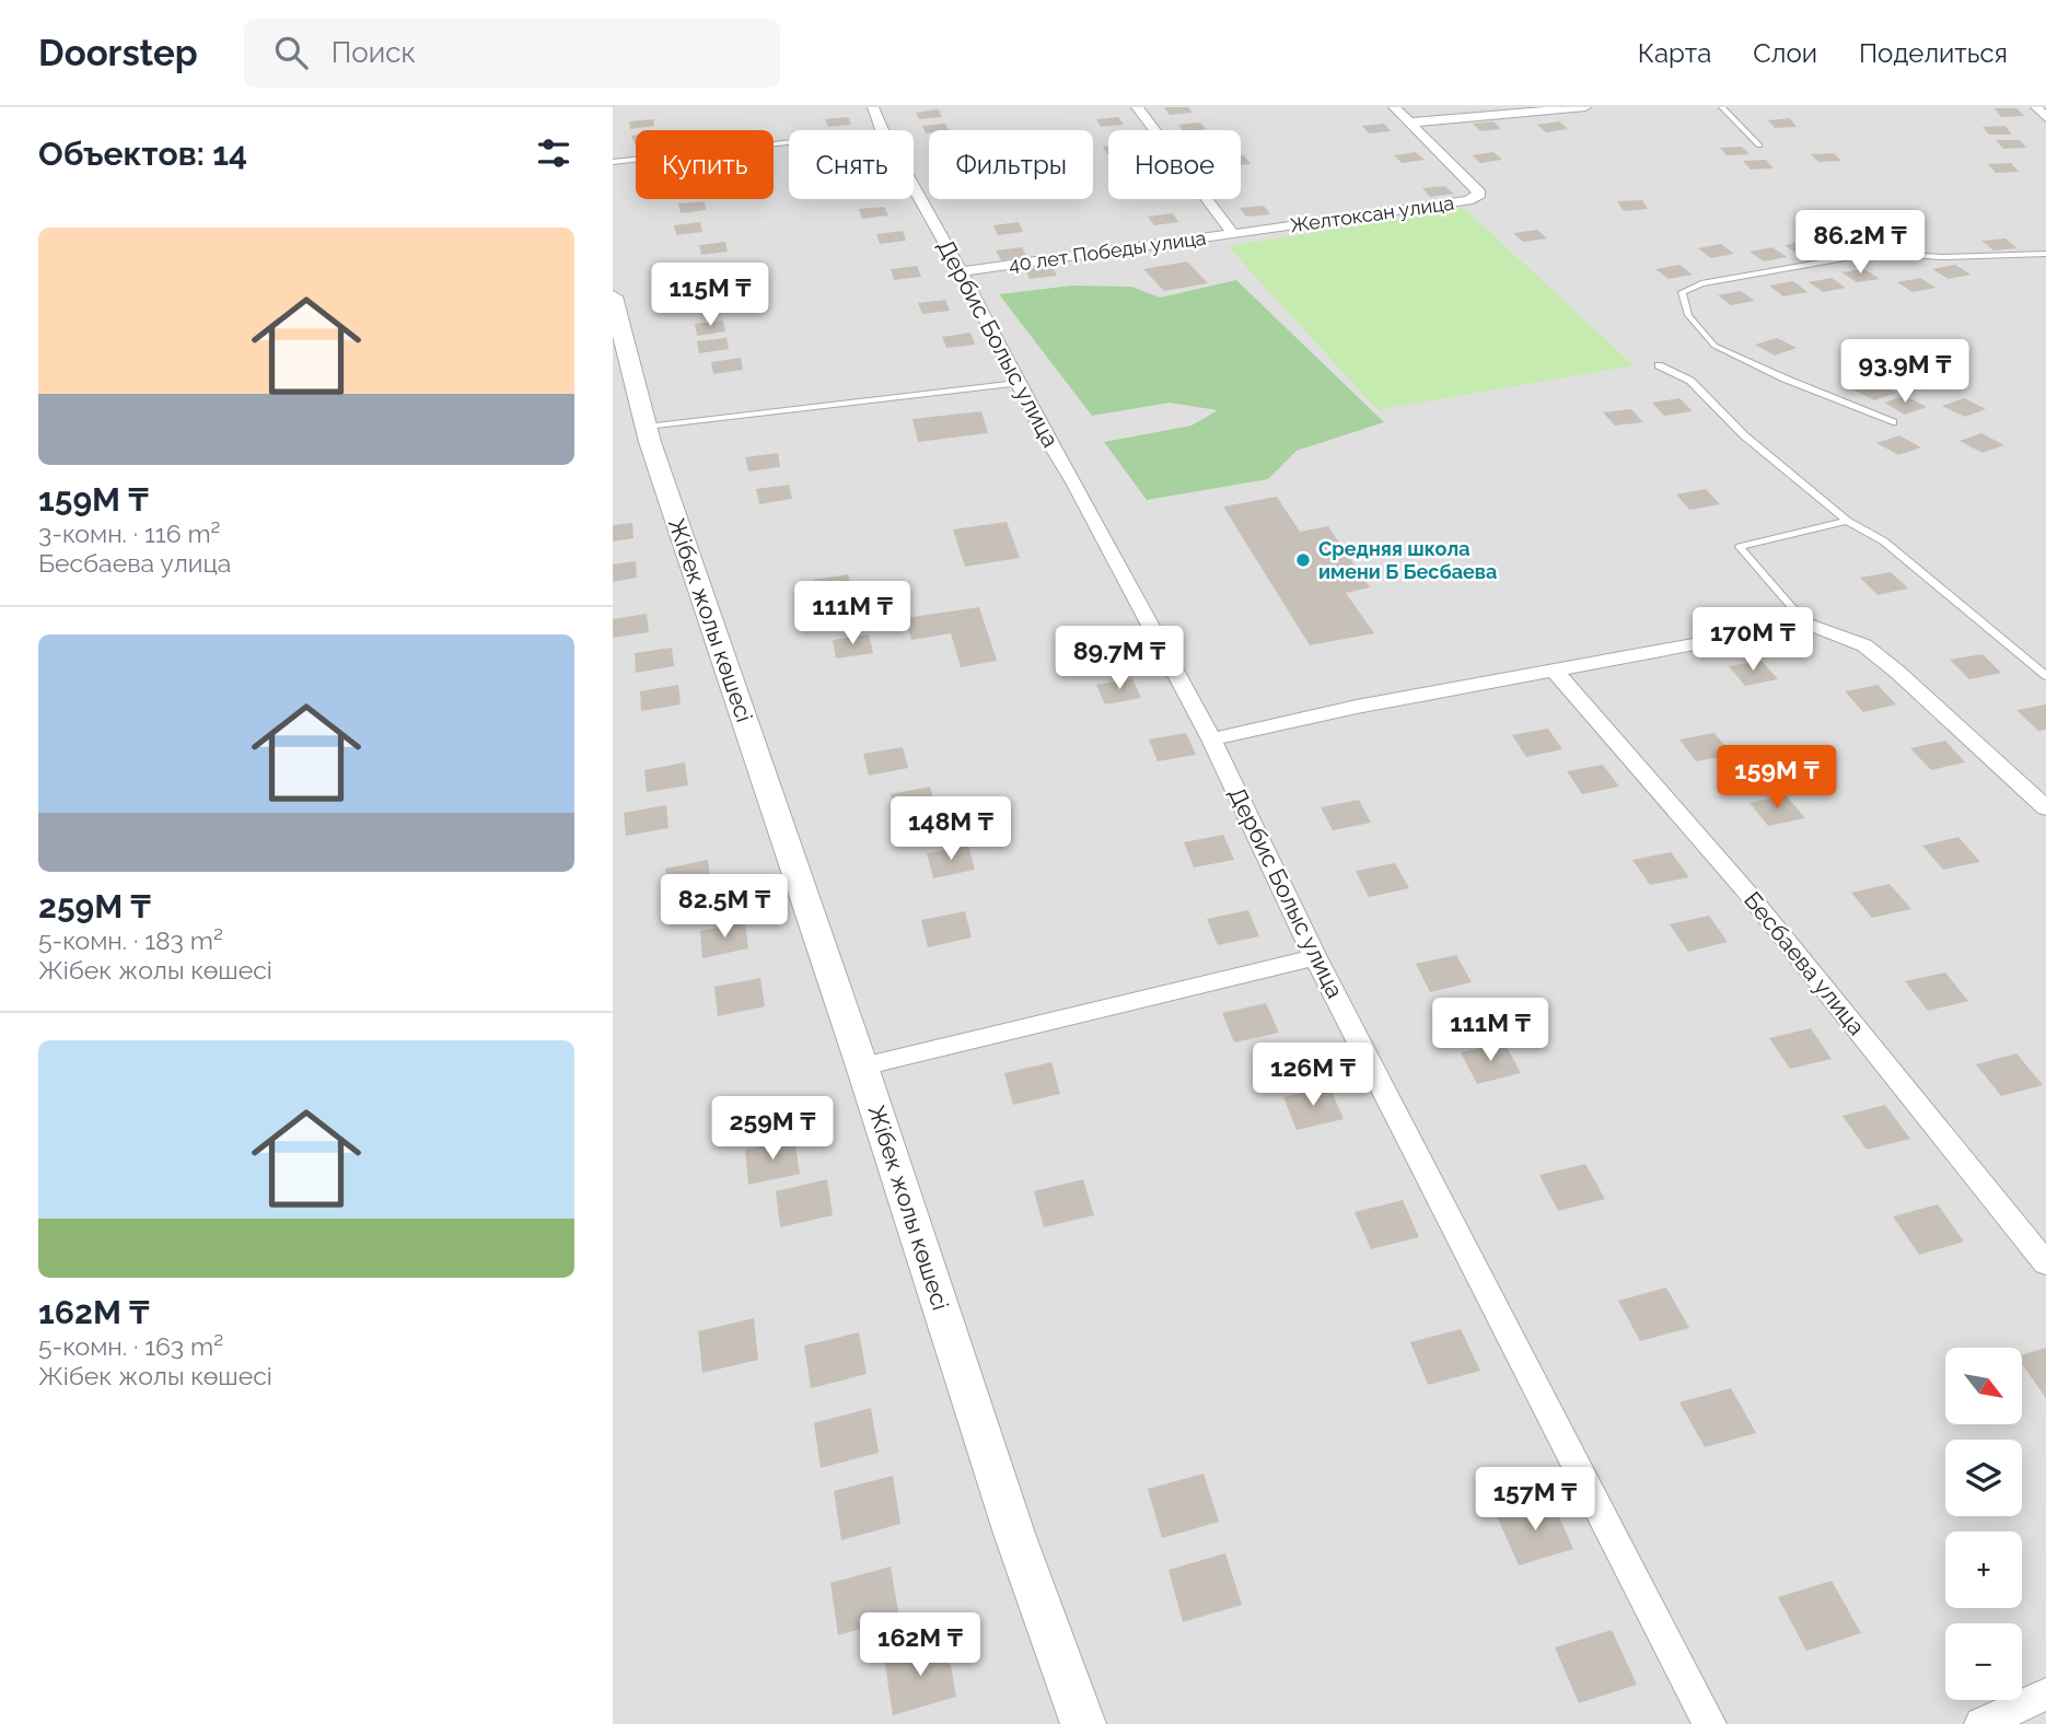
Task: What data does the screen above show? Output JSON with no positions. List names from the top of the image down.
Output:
{
  "streets": {
    "street": [
      "Желтоксан улица",
      "40 лет Победы улица",
      "Дербис Болыс улица",
      "Жібек жолы көшесі",
      "Бесбаева улица"
    ]
  },
  "crossings": [
    ["Желтоксан улица", "40 лет Победы улица"],
    ["40 лет Победы улица", "Дербис Болыс улица"]
  ],
  "places": ["Средняя школа имени Б Бесбаева"],
  "north": "bottom right",
  "page": {
    "header": "Doorstep",
    "search": "Поиск",
    "nav": ["Карта", "Слои", "Поделиться"],
    "heading": "Объектов: 14",
    "chip": [
      "Купить",
      "Снять",
      "Фильтры",
      "Новое"
    ],
    "list": [
      {
        "name": "159M ₸",
        "note": "3-комн. · 116 m² · Бесбаева улица"
      },
      {
        "name": "259M ₸",
        "note": "5-комн. · 183 m² · Жібек жолы көшесі"
      },
      {
        "name": "162M ₸",
        "note": "5-комн. · 163 m² · Жібек жолы көшесі"
      }
    ],
    "price": [
      "86.2M ₸",
      "115M ₸",
      "93.9M ₸",
      "111M ₸",
      "170M ₸",
      "89.7M ₸",
      "159M ₸",
      "148M ₸",
      "82.5M ₸",
      "111M ₸",
      "126M ₸",
      "259M ₸",
      "157M ₸",
      "162M ₸"
    ],
    "map_buttons": ["+", "−"]
  }
}
